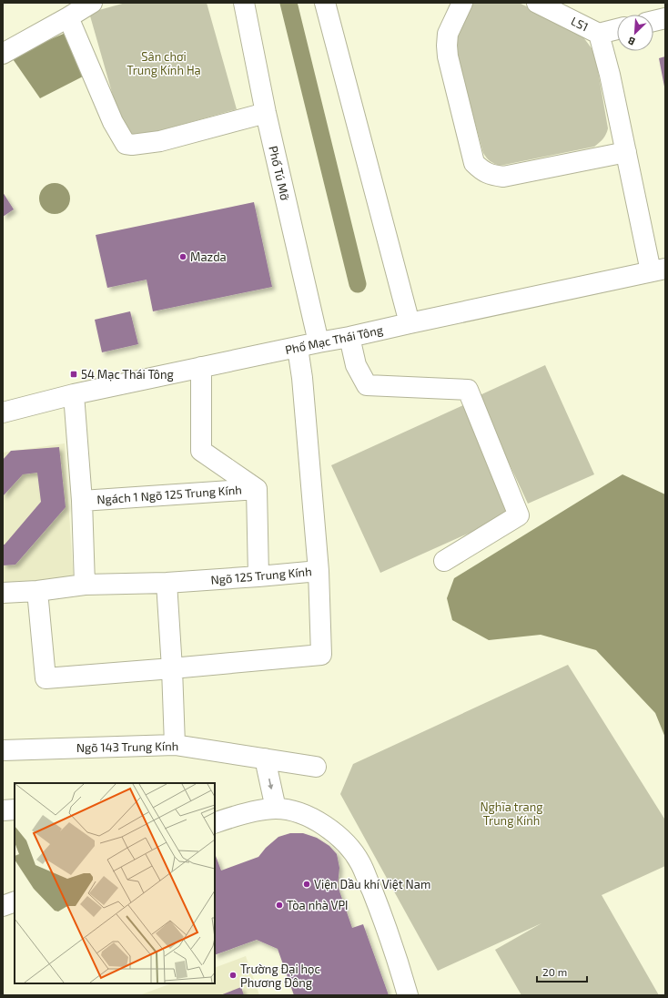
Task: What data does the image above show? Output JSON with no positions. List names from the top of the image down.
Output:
{
  "streets": {
    "street": [
      "LS1",
      "Phố Tú Mỡ",
      "Phố Mạc Thái Tông",
      "Ngách 1 Ngõ 125 Trung Kính",
      "Ngõ 125 Trung Kính",
      "Ngõ 143 Trung Kính"
    ]
  },
  "crossings": [
    ["Phố Tú Mỡ", "Phố Mạc Thái Tông"],
    ["Phố Mạc Thái Tông", "Ngách 1 Ngõ 125 Trung Kính"],
    ["Phố Mạc Thái Tông", "Ngõ 125 Trung Kính"],
    ["Ngách 1 Ngõ 125 Trung Kính", "Ngõ 125 Trung Kính"]
  ],
  "parks": ["Sân chơi Trung Kính Hạ", "Nghĩa trang Trung Kính"],
  "places": {
    "other": [
      "Mazda",
      "Viện Dầu khí Việt Nam",
      "Tòa nhà VPI",
      "Trường Đại học Phương Đông"
    ],
    "transit": ["54 Mạc Thái Tông"]
  },
  "scale_bar": "20 m",
  "north": "bottom left"
}
